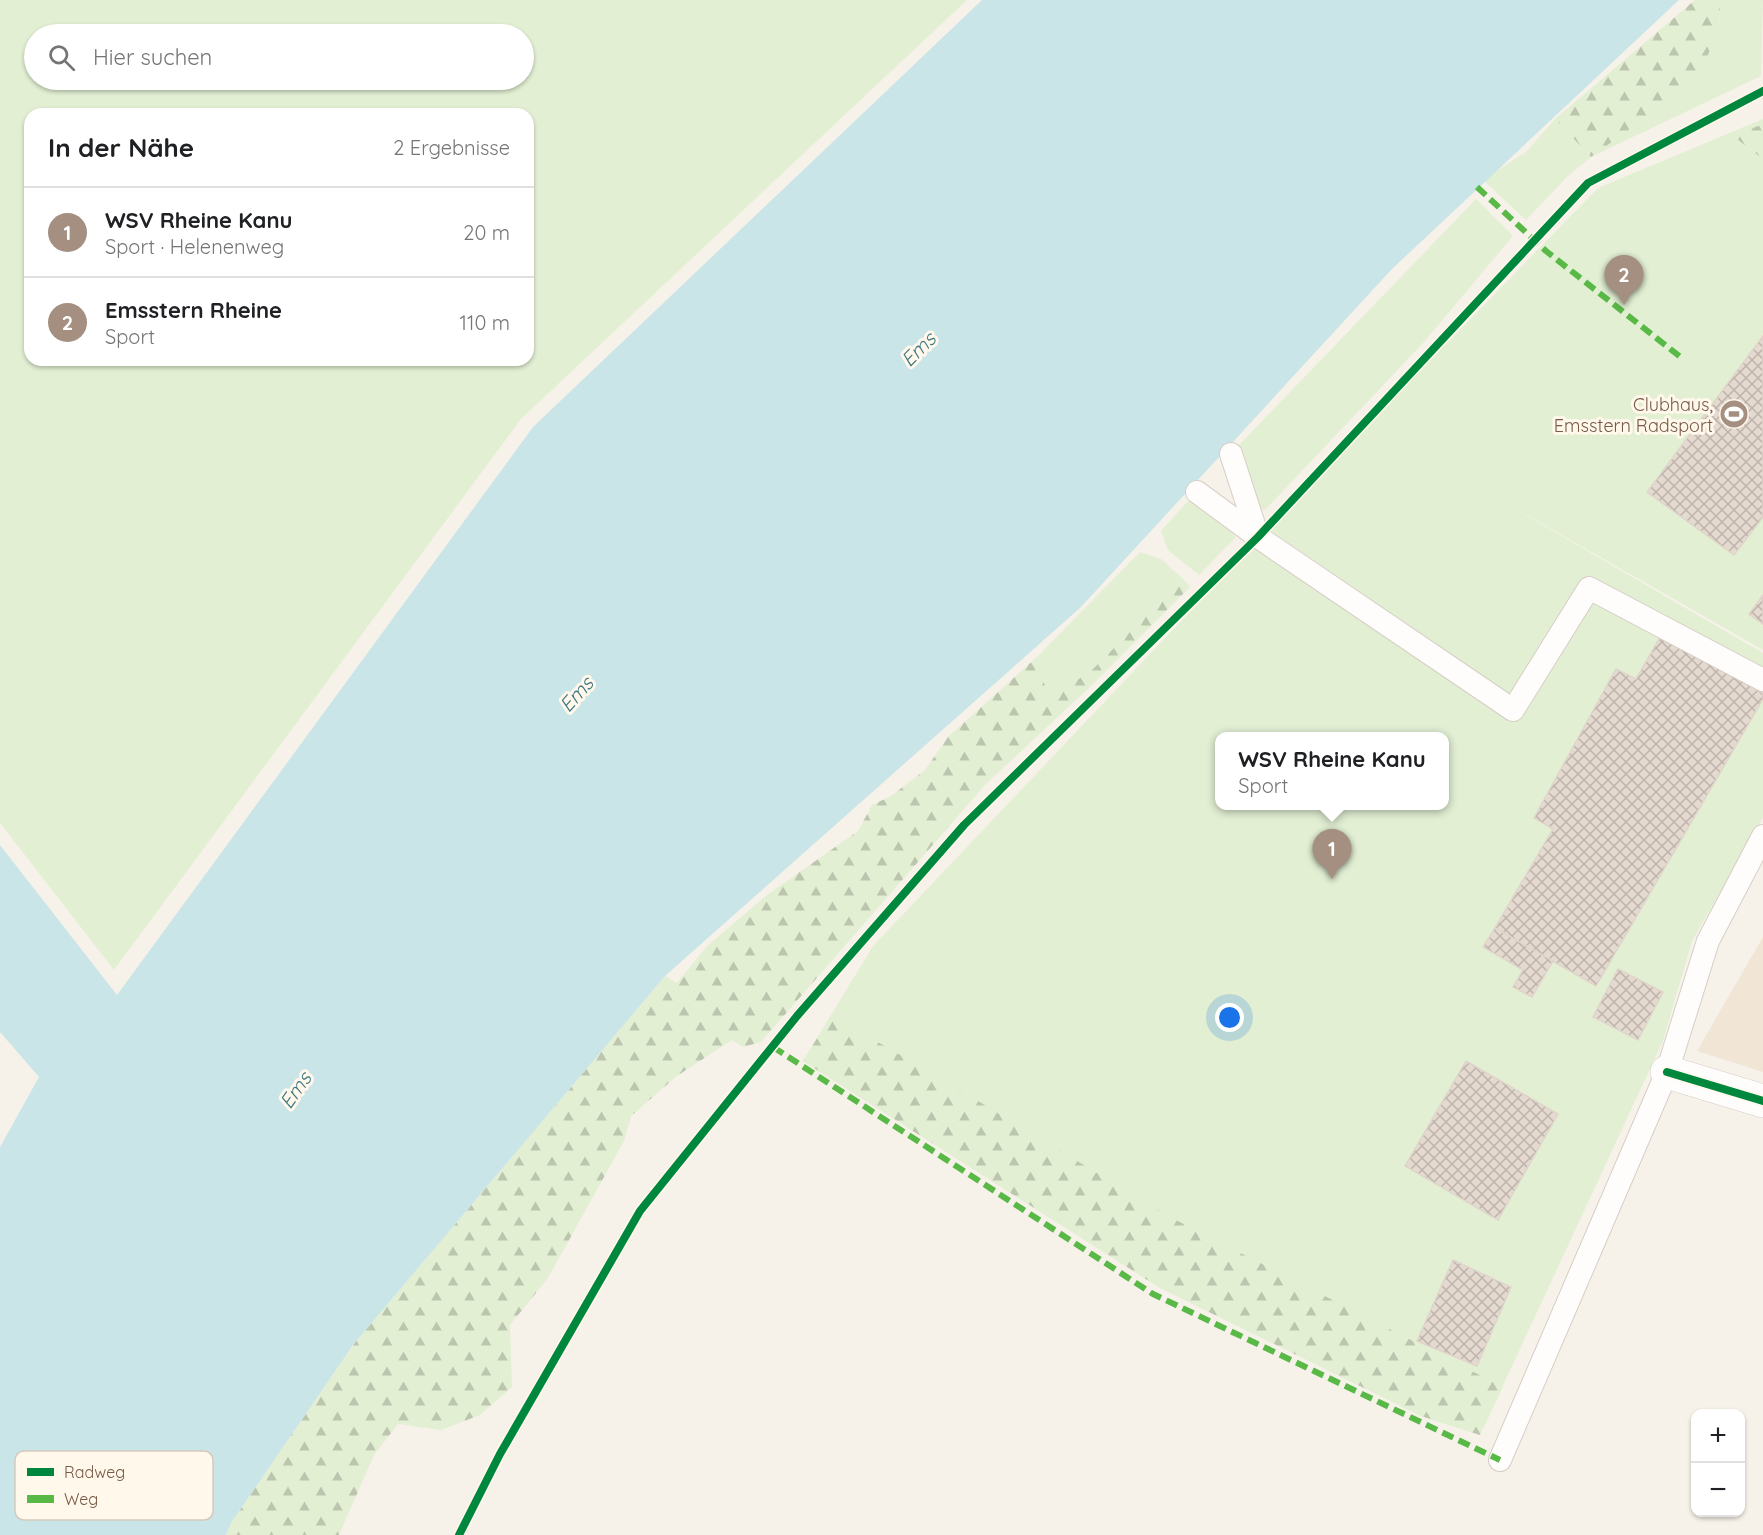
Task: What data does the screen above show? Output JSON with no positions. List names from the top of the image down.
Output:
{
  "water": ["Ems"],
  "places": {
    "sports": ["Clubhaus, Emsstern Radsport"]
  },
  "legend": ["Radweg", "Weg"],
  "page": {
    "search": "Hier suchen",
    "heading": ["In der Nähe", "2 Ergebnisse"],
    "list": [
      {
        "mark": "1",
        "name": "WSV Rheine Kanu",
        "note": "Sport · Helenenweg",
        "value": "20 m"
      },
      {
        "mark": "2",
        "name": "Emsstern Rheine",
        "note": "Sport",
        "value": "110 m"
      }
    ],
    "pins": ["2", "1"],
    "popup": ["WSV Rheine Kanu", "Sport"],
    "map_buttons": ["+", "−"]
  }
}
